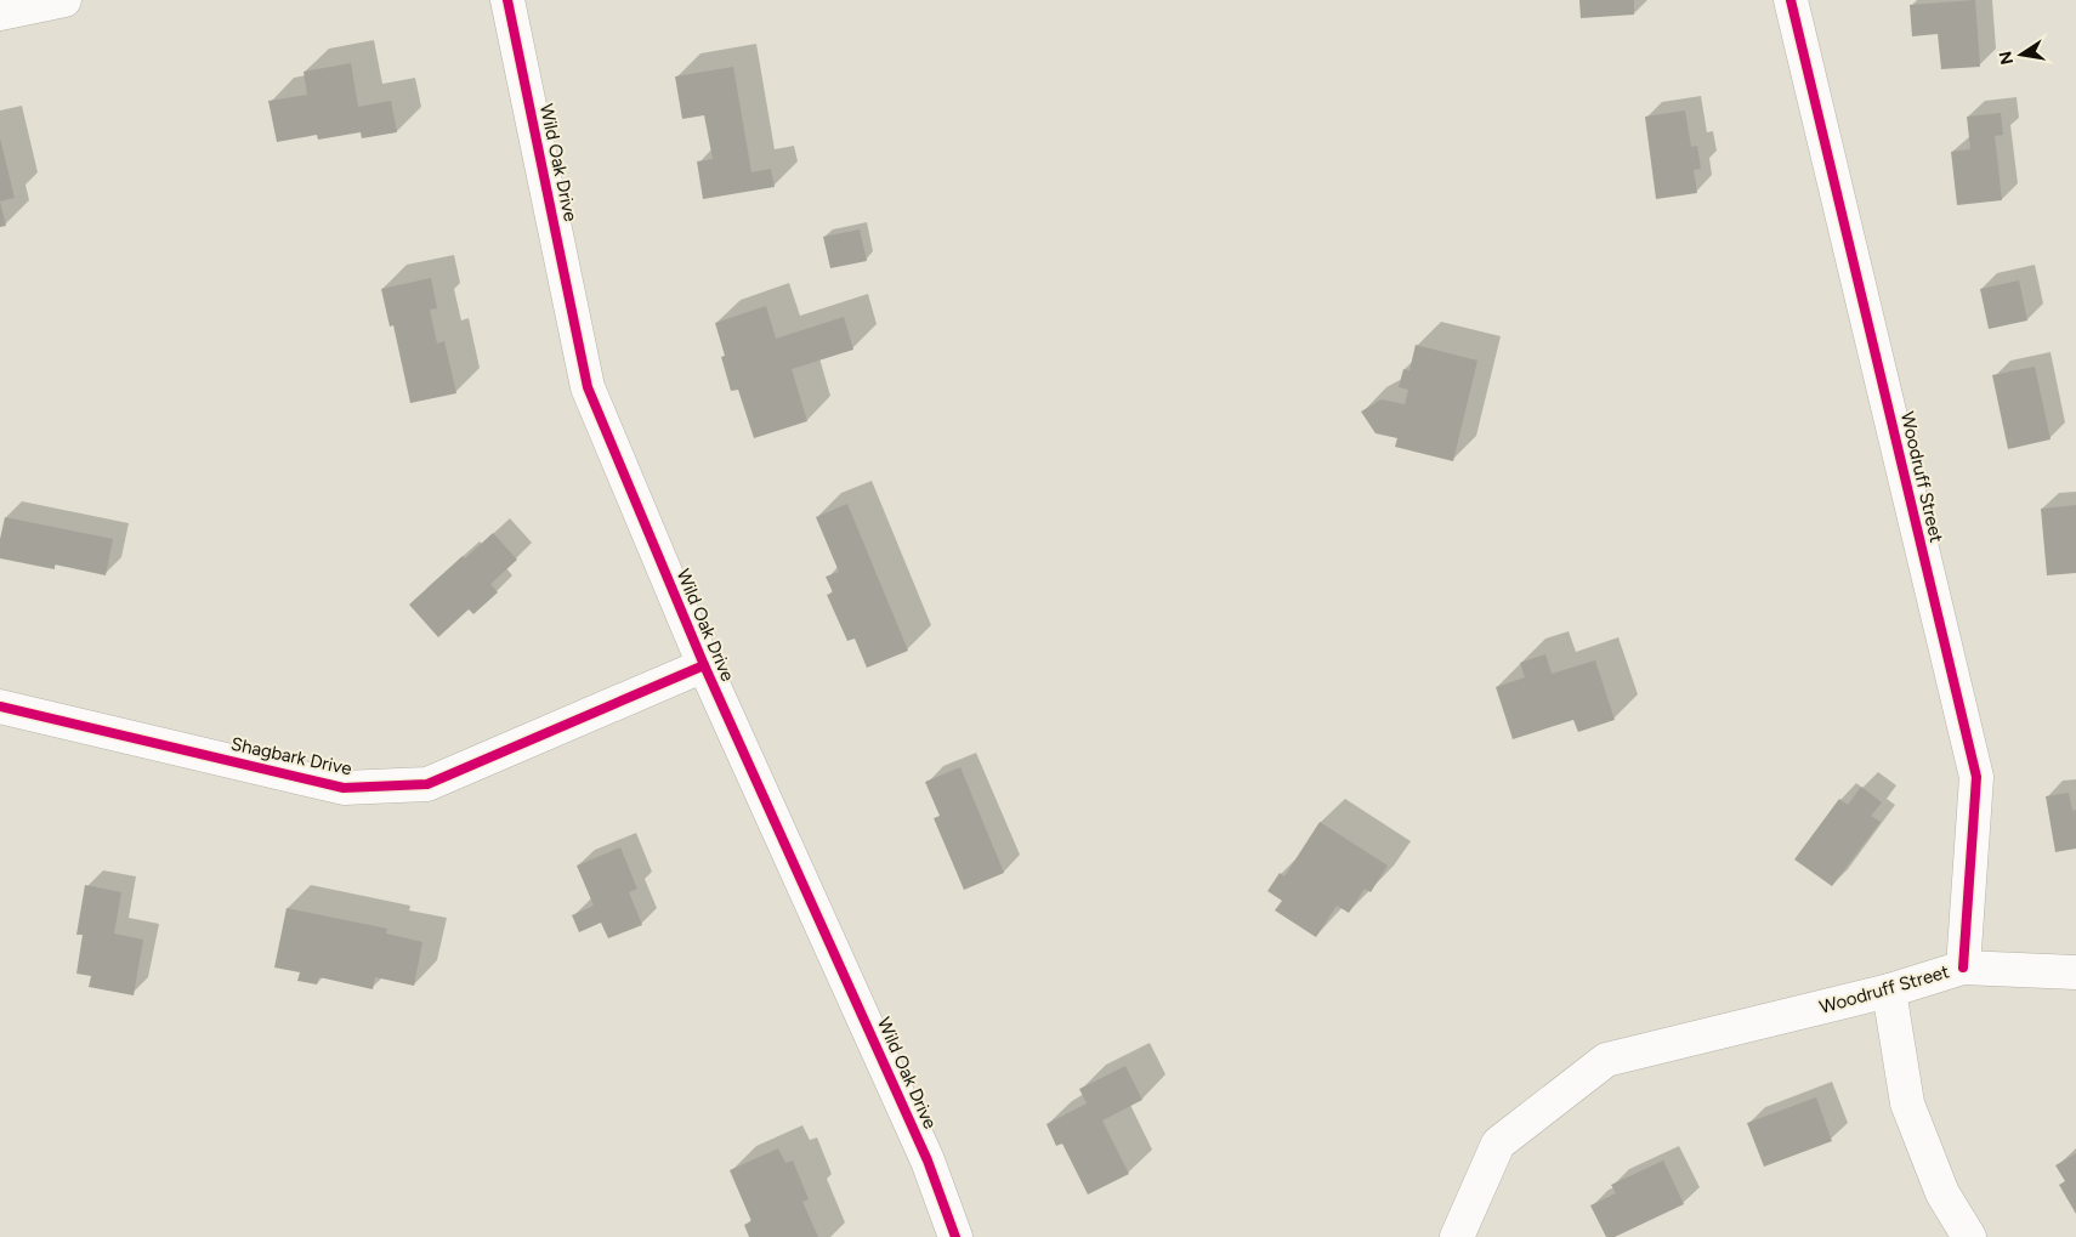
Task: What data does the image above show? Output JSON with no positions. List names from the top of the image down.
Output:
{
  "streets": {
    "street": ["Wild Oak Drive", "Woodruff Street", "Shagbark Drive"]
  },
  "crossings": [
    ["Wild Oak Drive", "Shagbark Drive"]
  ],
  "north": "left"
}
